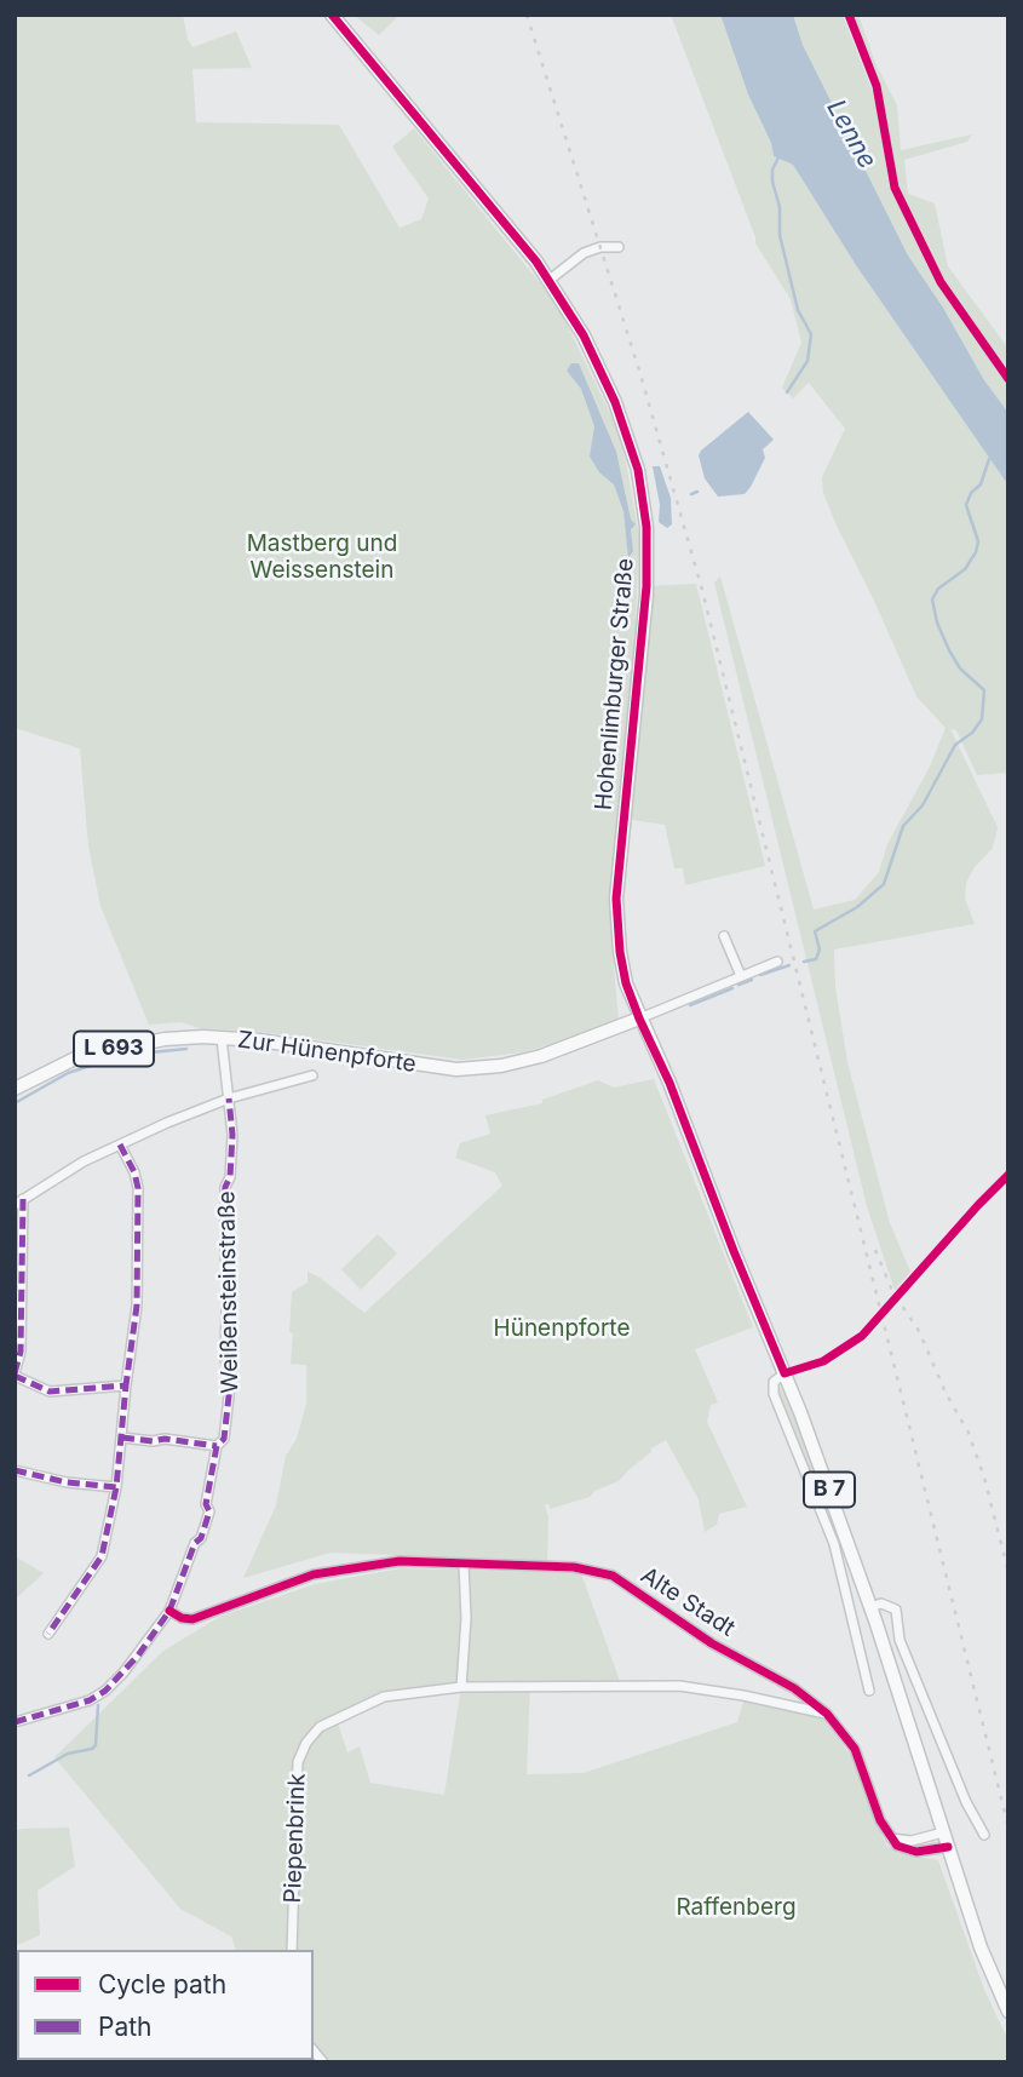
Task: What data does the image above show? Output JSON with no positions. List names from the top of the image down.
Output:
{
  "streets": {
    "main road": [
      "Hohenlimburger Straße",
      "L 693",
      "Zur Hünenpforte",
      "B 7"
    ],
    "street": ["Weißensteinstraße", "Alte Stadt", "Piepenbrink"]
  },
  "crossings": [
    ["Hohenlimburger Straße", "Zur Hünenpforte"],
    ["Zur Hünenpforte", "Weißensteinstraße"],
    ["Weißensteinstraße", "Alte Stadt"],
    ["Alte Stadt", "Piepenbrink"]
  ],
  "water": ["Lenne"],
  "parks": ["Mastberg und Weissenstein", "Hünenpforte", "Raffenberg"],
  "legend": ["Cycle path", "Path"]
}
